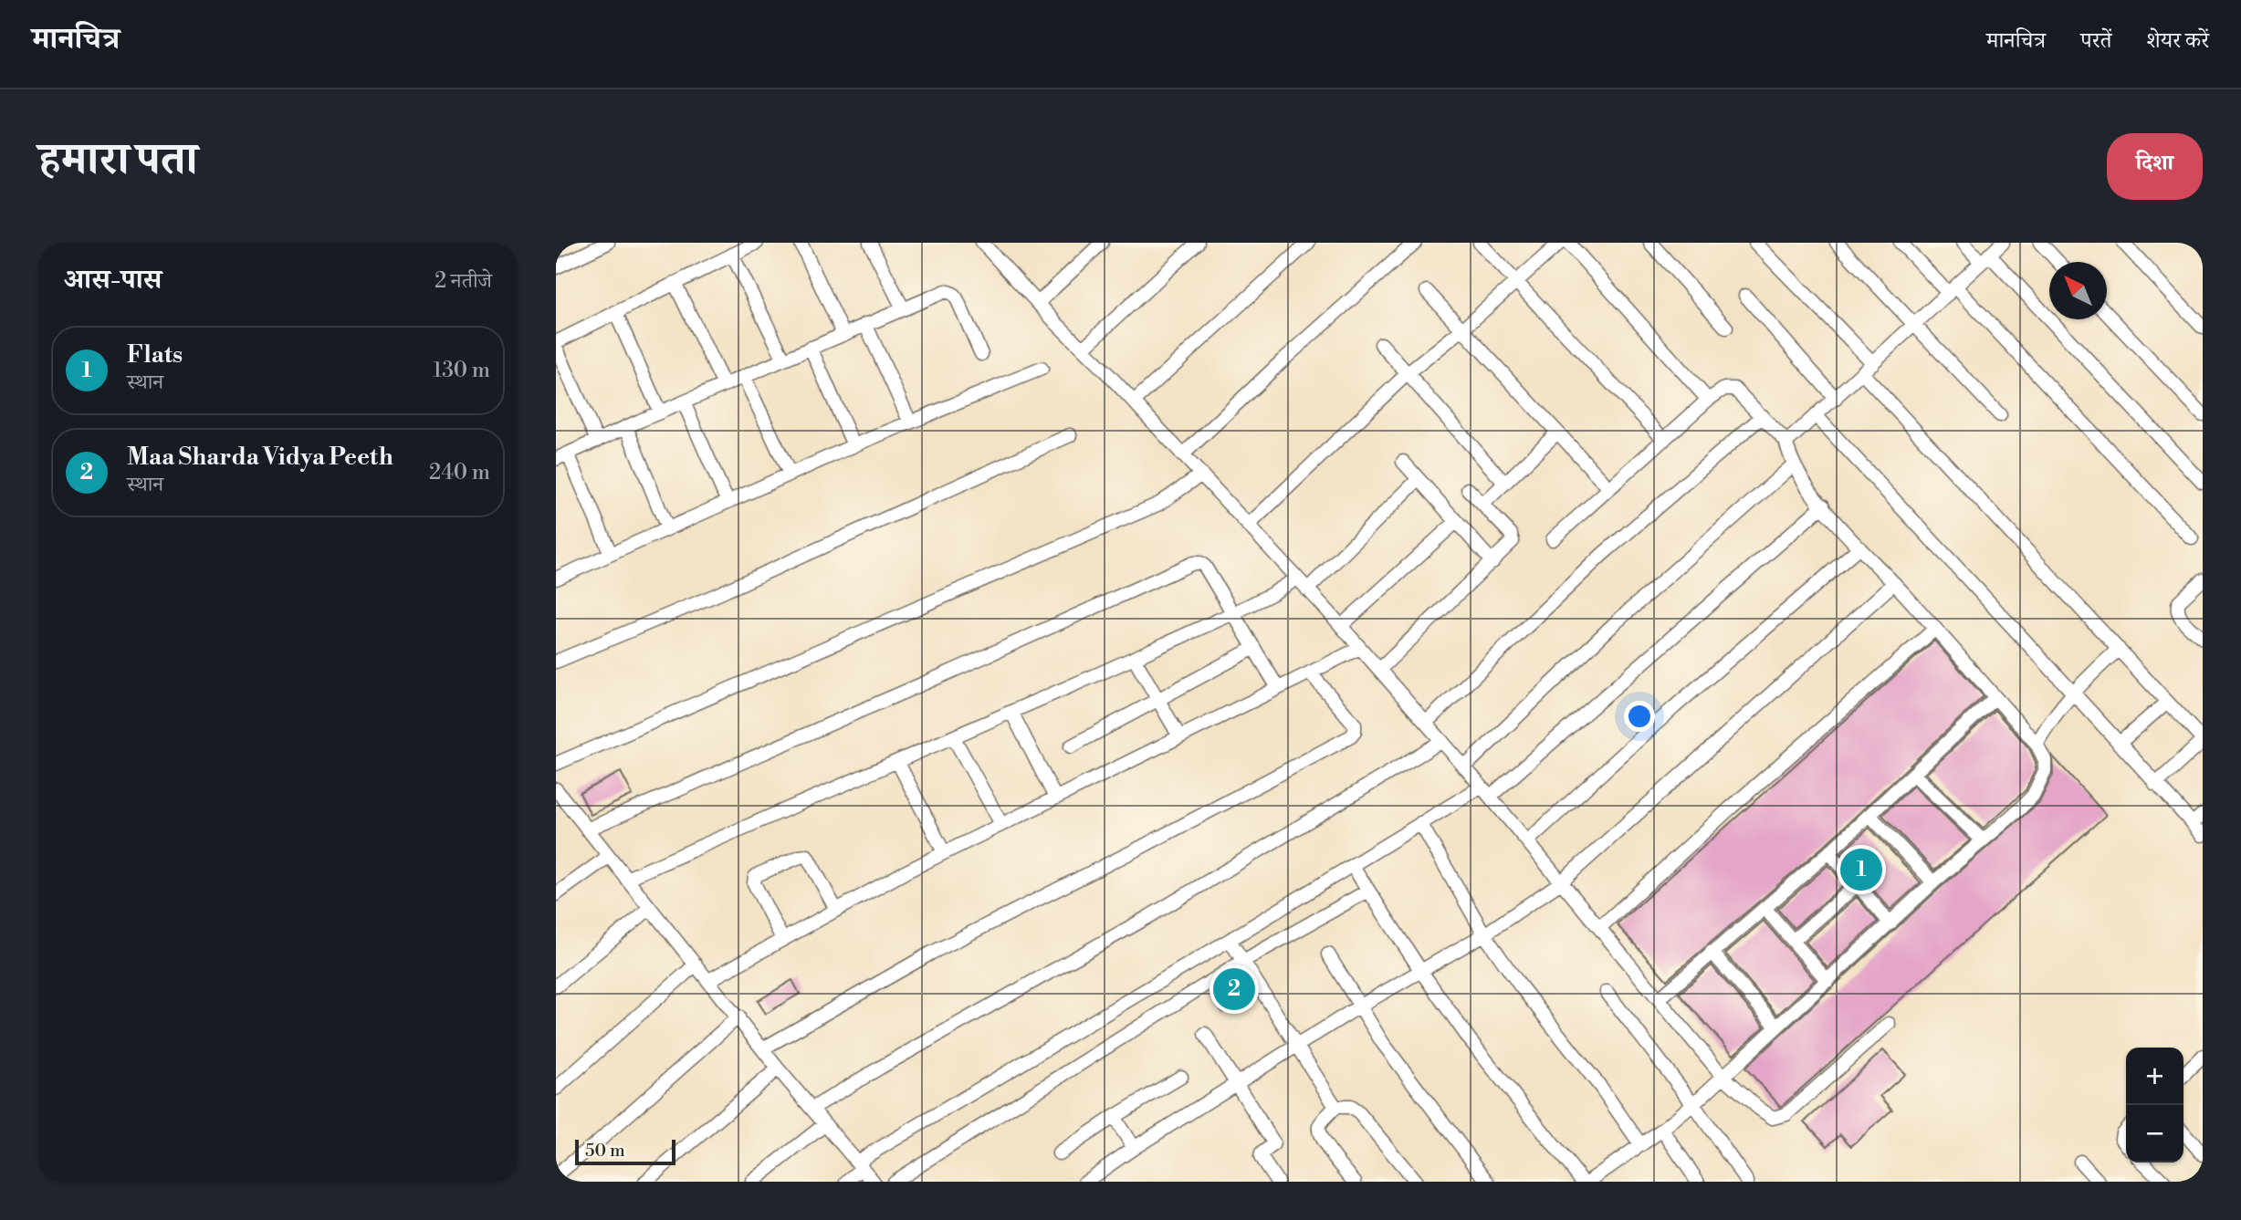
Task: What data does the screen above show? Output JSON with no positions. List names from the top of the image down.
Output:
{
  "scale_bar": "50 m",
  "north": "top left",
  "page": {
    "header": "मानचित्र",
    "nav": ["मानचित्र", "परतें", "शेयर करें"],
    "title": "हमारा पता",
    "buttons": "दिशा",
    "heading": ["आस-पास", "2 नतीजे"],
    "list": [
      {
        "mark": "1",
        "name": "Flats",
        "note": "स्थान",
        "value": "130 m"
      },
      {
        "mark": "2",
        "name": "Maa Sharda Vidya Peeth",
        "note": "स्थान",
        "value": "240 m"
      }
    ],
    "pins": ["1", "2"],
    "map_buttons": ["+", "−"],
    "scale": "50 m"
  }
}
